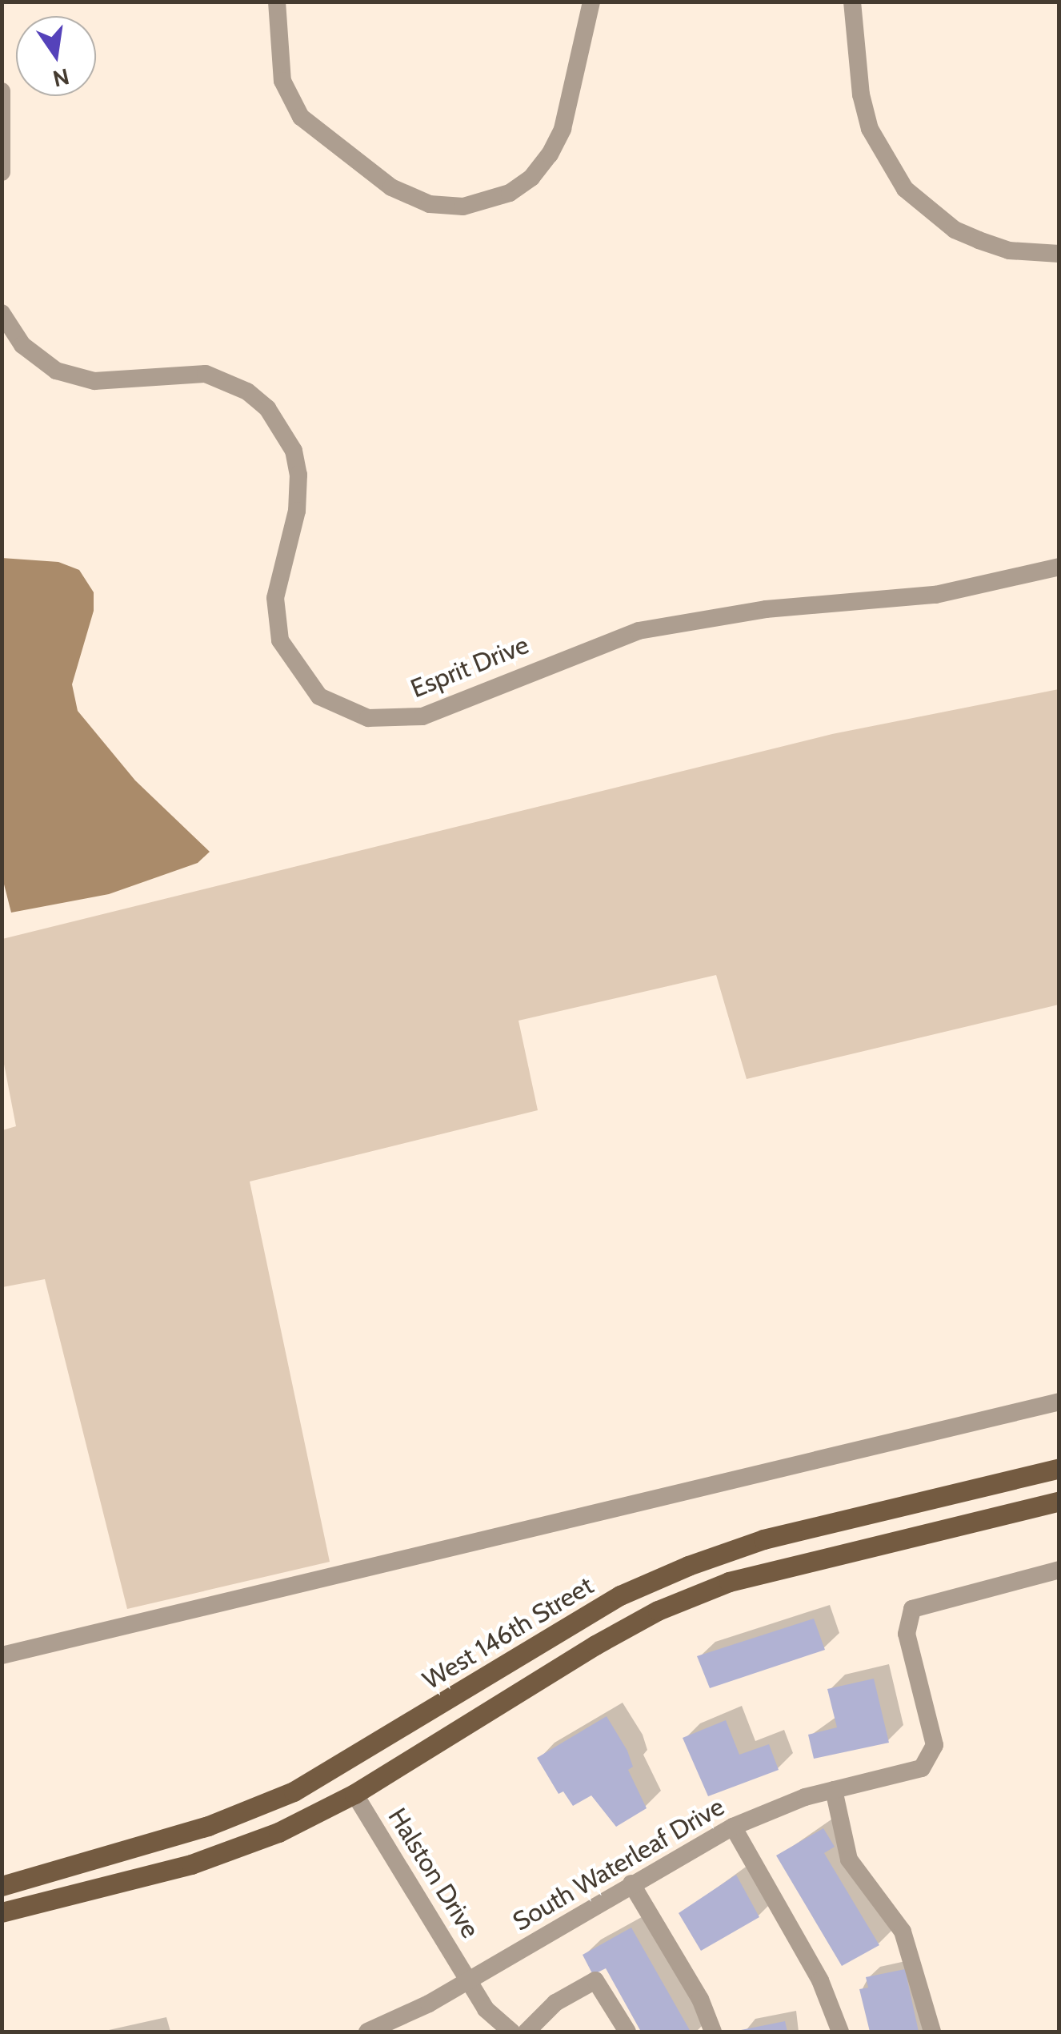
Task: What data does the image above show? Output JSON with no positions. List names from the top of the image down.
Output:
{
  "streets": {
    "main road": ["West 146th Street"],
    "street": ["Esprit Drive", "South Waterleaf Drive", "Halston Drive"]
  },
  "crossings": [
    ["South Waterleaf Drive", "Halston Drive"]
  ],
  "north": "bottom"
}
